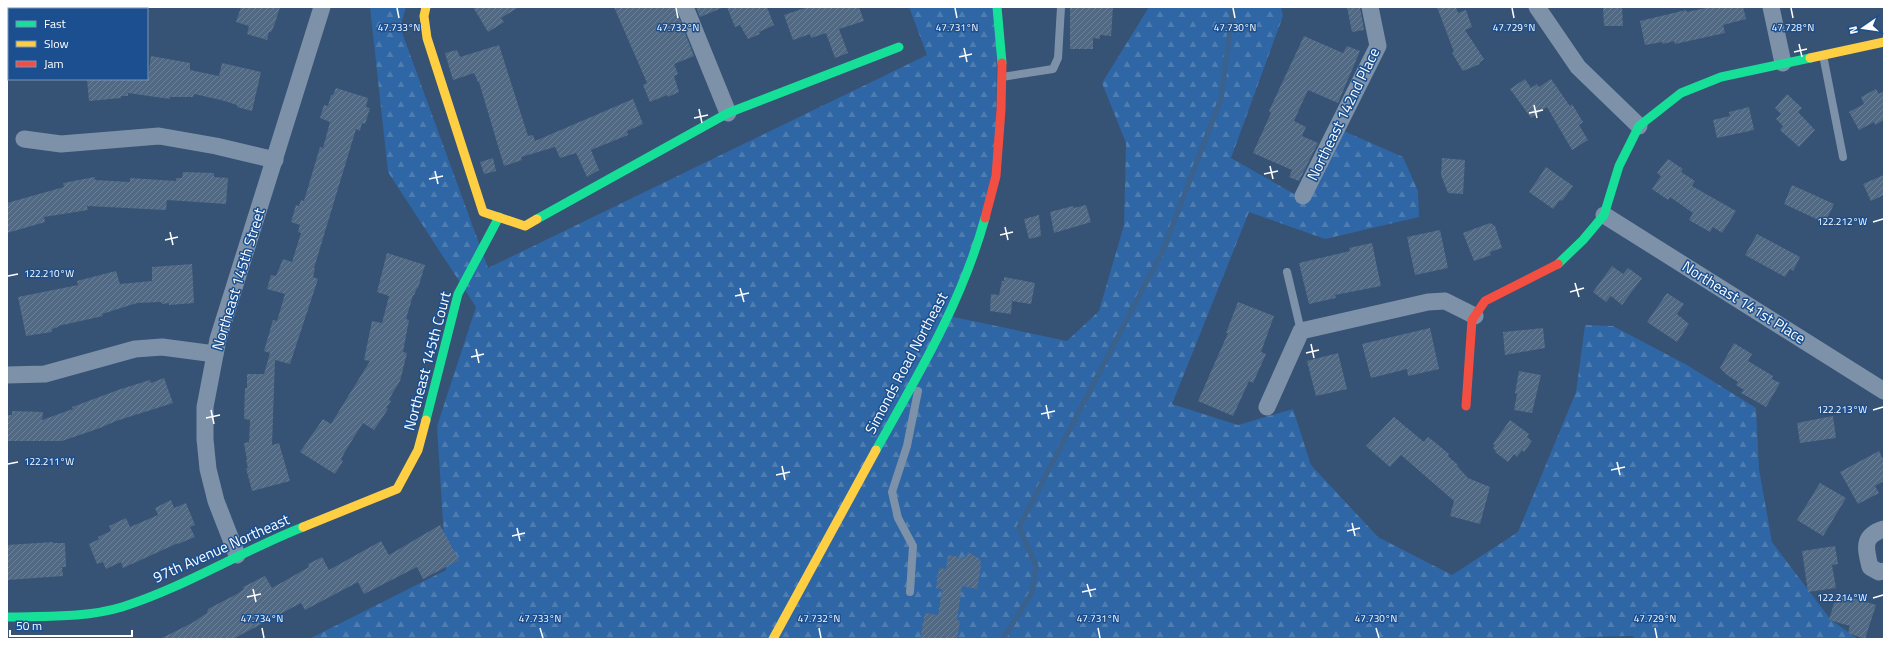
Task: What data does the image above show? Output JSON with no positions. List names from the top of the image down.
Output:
{
  "streets": {
    "street": [
      "Northeast 142nd Place",
      "Northeast 145th Street",
      "Northeast 141st Place",
      "Northeast 145th Court",
      "Simonds Road Northeast",
      "97th Avenue Northeast"
    ]
  },
  "crossings": [
    ["Northeast 145th Street", "97th Avenue Northeast"],
    ["Northeast 145th Court", "97th Avenue Northeast"]
  ],
  "legend": ["Fast", "Slow", "Jam"],
  "scale_bar": "50 m",
  "north": "left",
  "coordinates": [
    "47.733°N",
    "47.732°N",
    "47.731°N",
    "47.730°N",
    "47.729°N",
    "47.728°N",
    "122.212°W",
    "122.210°W",
    "122.213°W",
    "122.211°W",
    "122.214°W",
    "47.734°N"
  ]
}
